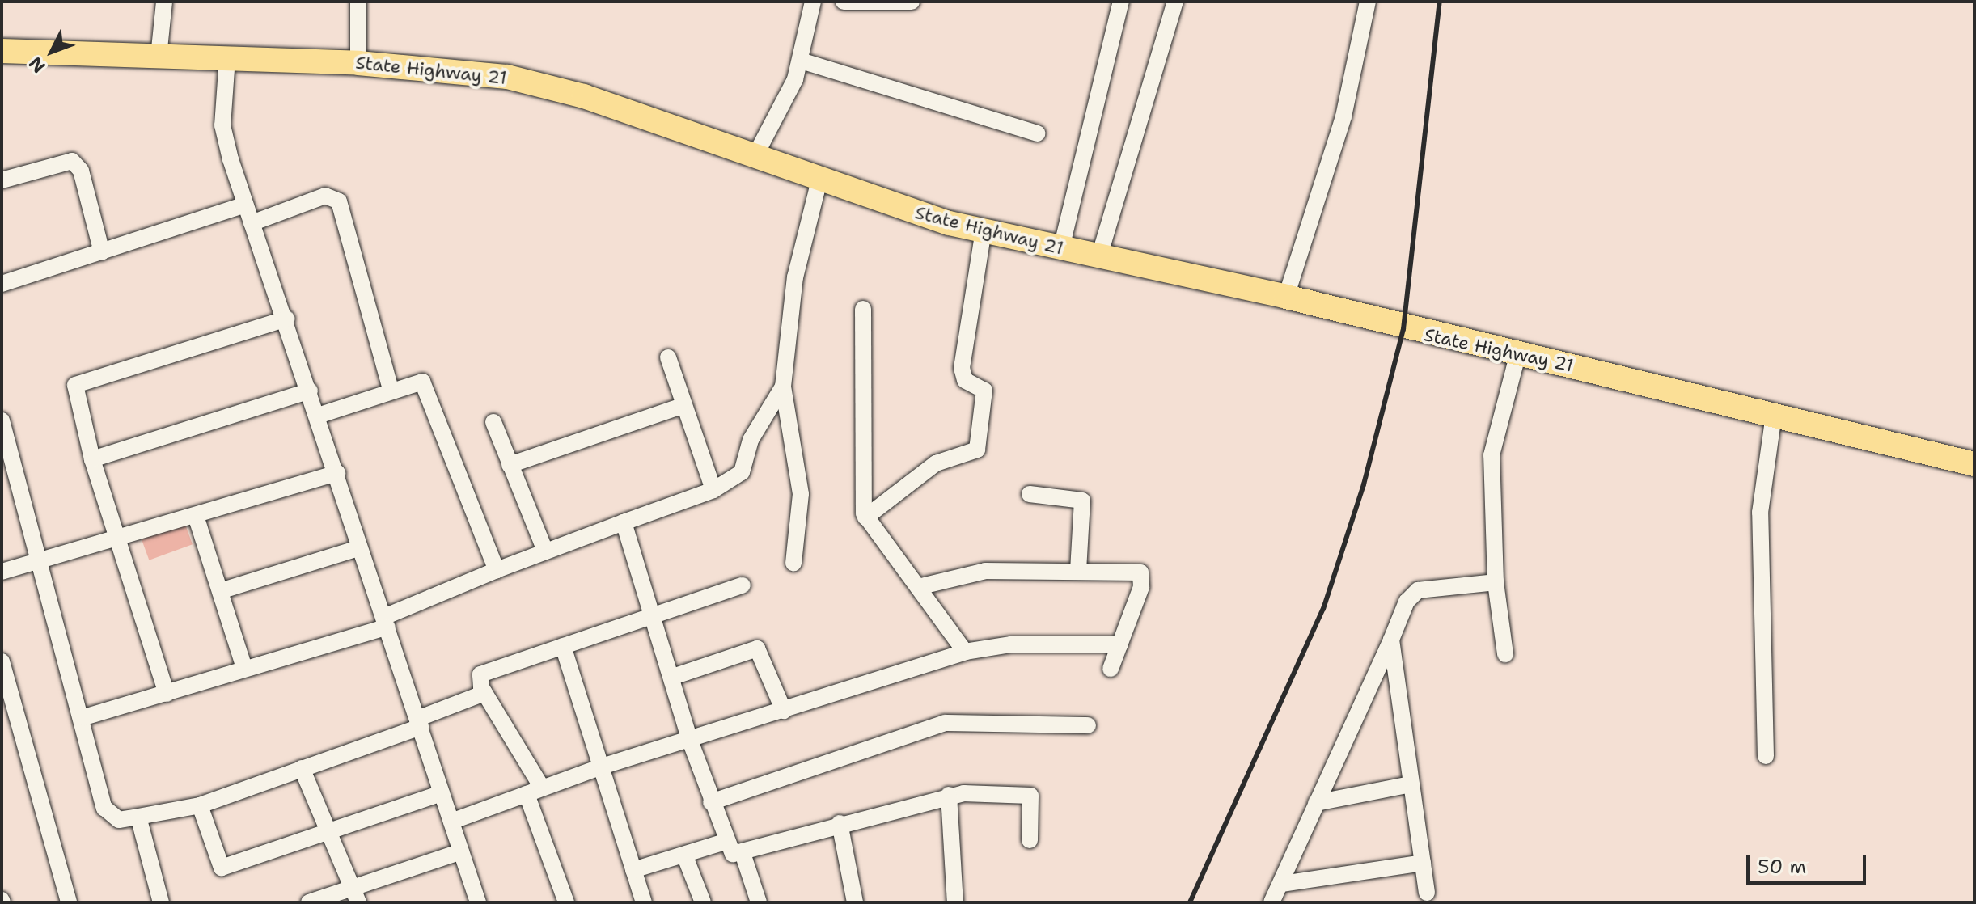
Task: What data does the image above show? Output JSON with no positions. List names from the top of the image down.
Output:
{
  "streets": {
    "highway": ["State Highway 21"]
  },
  "scale_bar": "50 m",
  "north": "bottom left"
}
